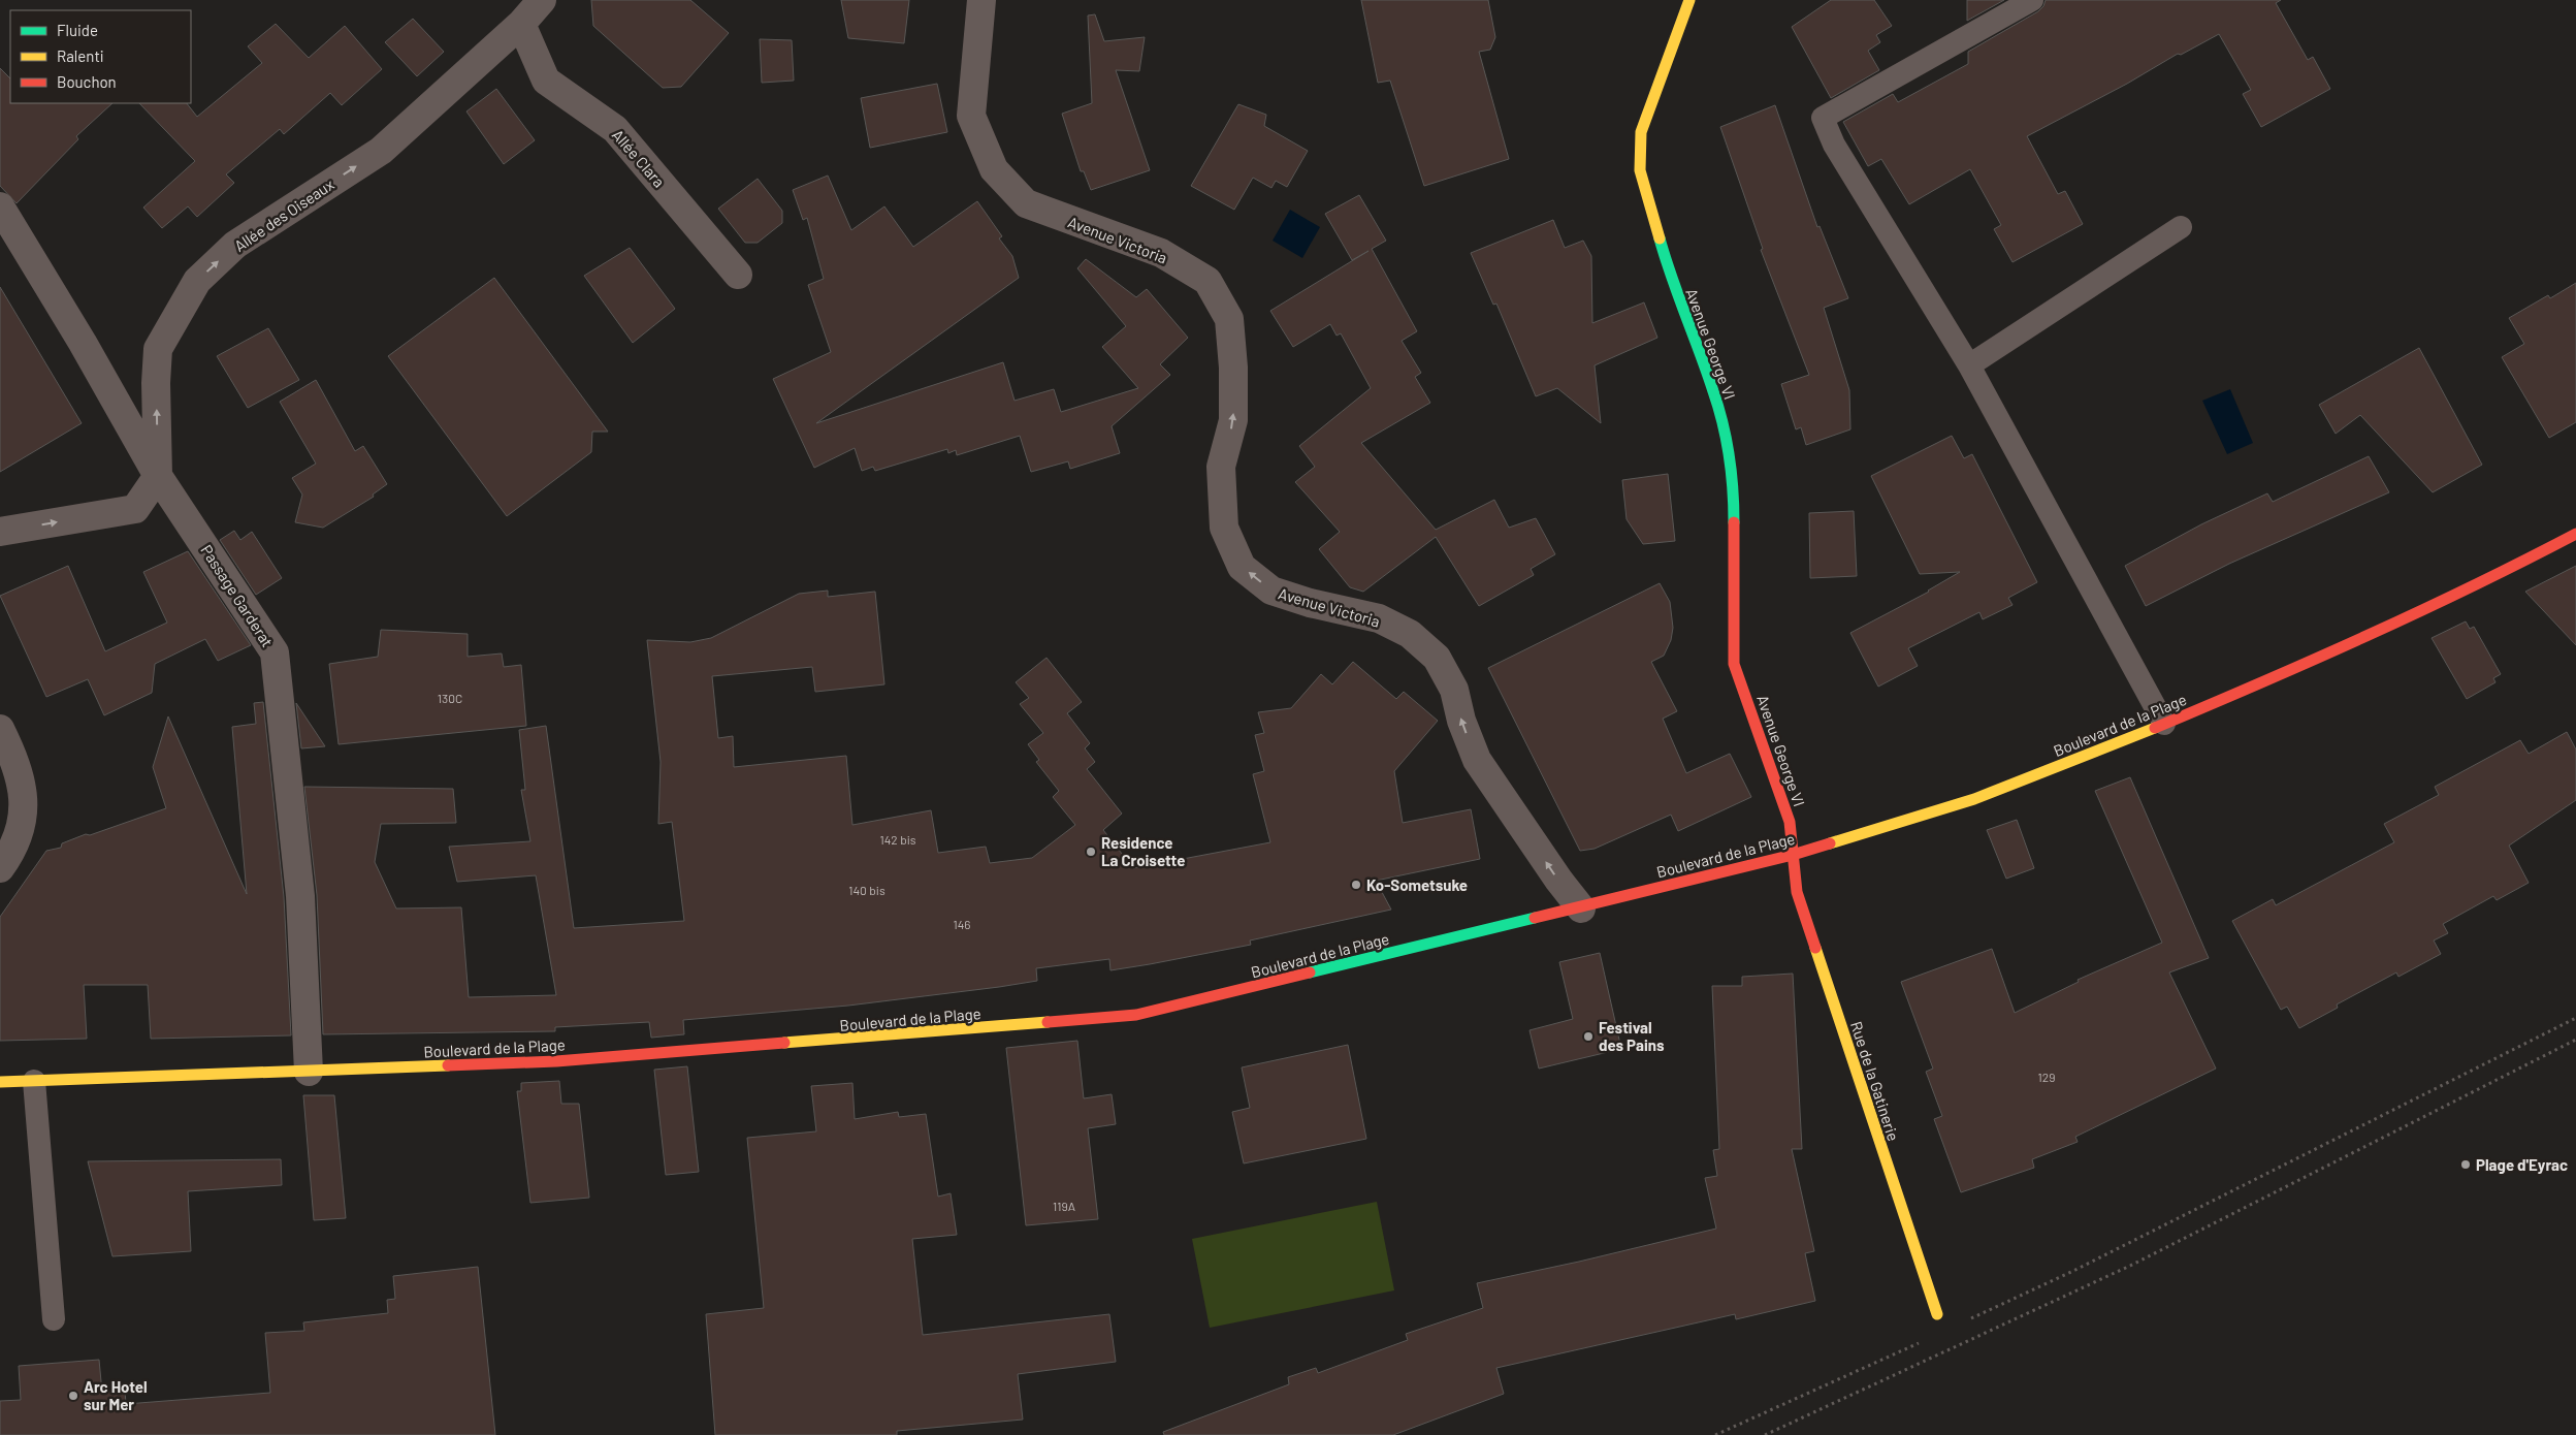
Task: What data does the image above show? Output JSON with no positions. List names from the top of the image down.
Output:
{
  "streets": {
    "main road": ["Avenue George VI", "Boulevard de la Plage", "Rue de la Gatinerie"],
    "street": [
      "Allée Clara",
      "Allée des Oiseaux",
      "Avenue Victoria",
      "Passage Garderat"
    ]
  },
  "crossings": [
    ["Allée Clara", "Allée des Oiseaux"],
    ["Allée des Oiseaux", "Passage Garderat"],
    ["Avenue Victoria", "Boulevard de la Plage"],
    ["Avenue George VI", "Boulevard de la Plage"],
    ["Avenue George VI", "Rue de la Gatinerie"],
    ["Passage Garderat", "Boulevard de la Plage"],
    ["Boulevard de la Plage", "Rue de la Gatinerie"]
  ],
  "one_way": ["Allée des Oiseaux", "Avenue Victoria"],
  "places": [
    "Residence La Croisette",
    "Ko-Sometsuke",
    "Festival des Pains",
    "Plage d'Eyrac",
    "Arc Hotel sur Mer"
  ],
  "house_numbers": [
    "130C",
    "142 bis",
    "140 bis",
    "146",
    "129",
    "119A"
  ],
  "legend": ["Fluide", "Ralenti", "Bouchon"]
}
